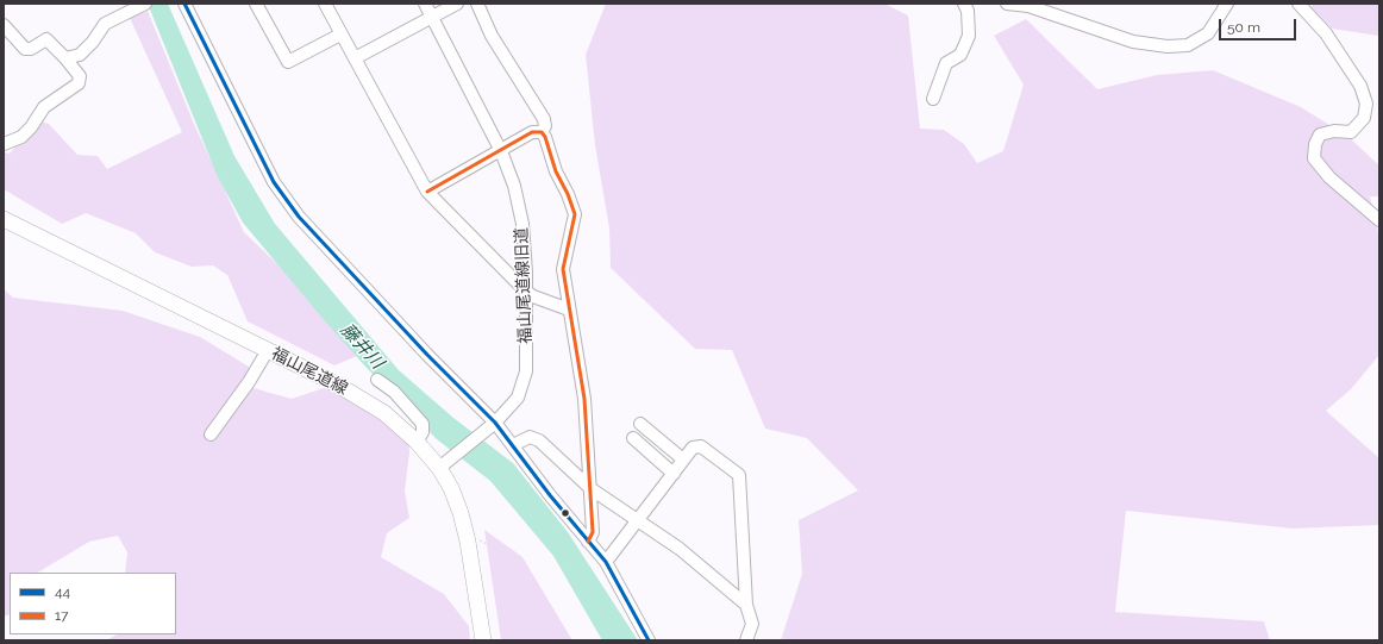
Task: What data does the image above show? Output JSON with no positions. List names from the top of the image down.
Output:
{
  "streets": {
    "main road": ["福山尾道線"],
    "street": ["福山尾道線旧道"]
  },
  "crossings": [
    ["福山尾道線旧道", "福山尾道線"]
  ],
  "water": ["藤井川"],
  "lines": ["transit line 44", "transit line 17"],
  "legend": ["44", "17"],
  "scale_bar": "50 m"
}
